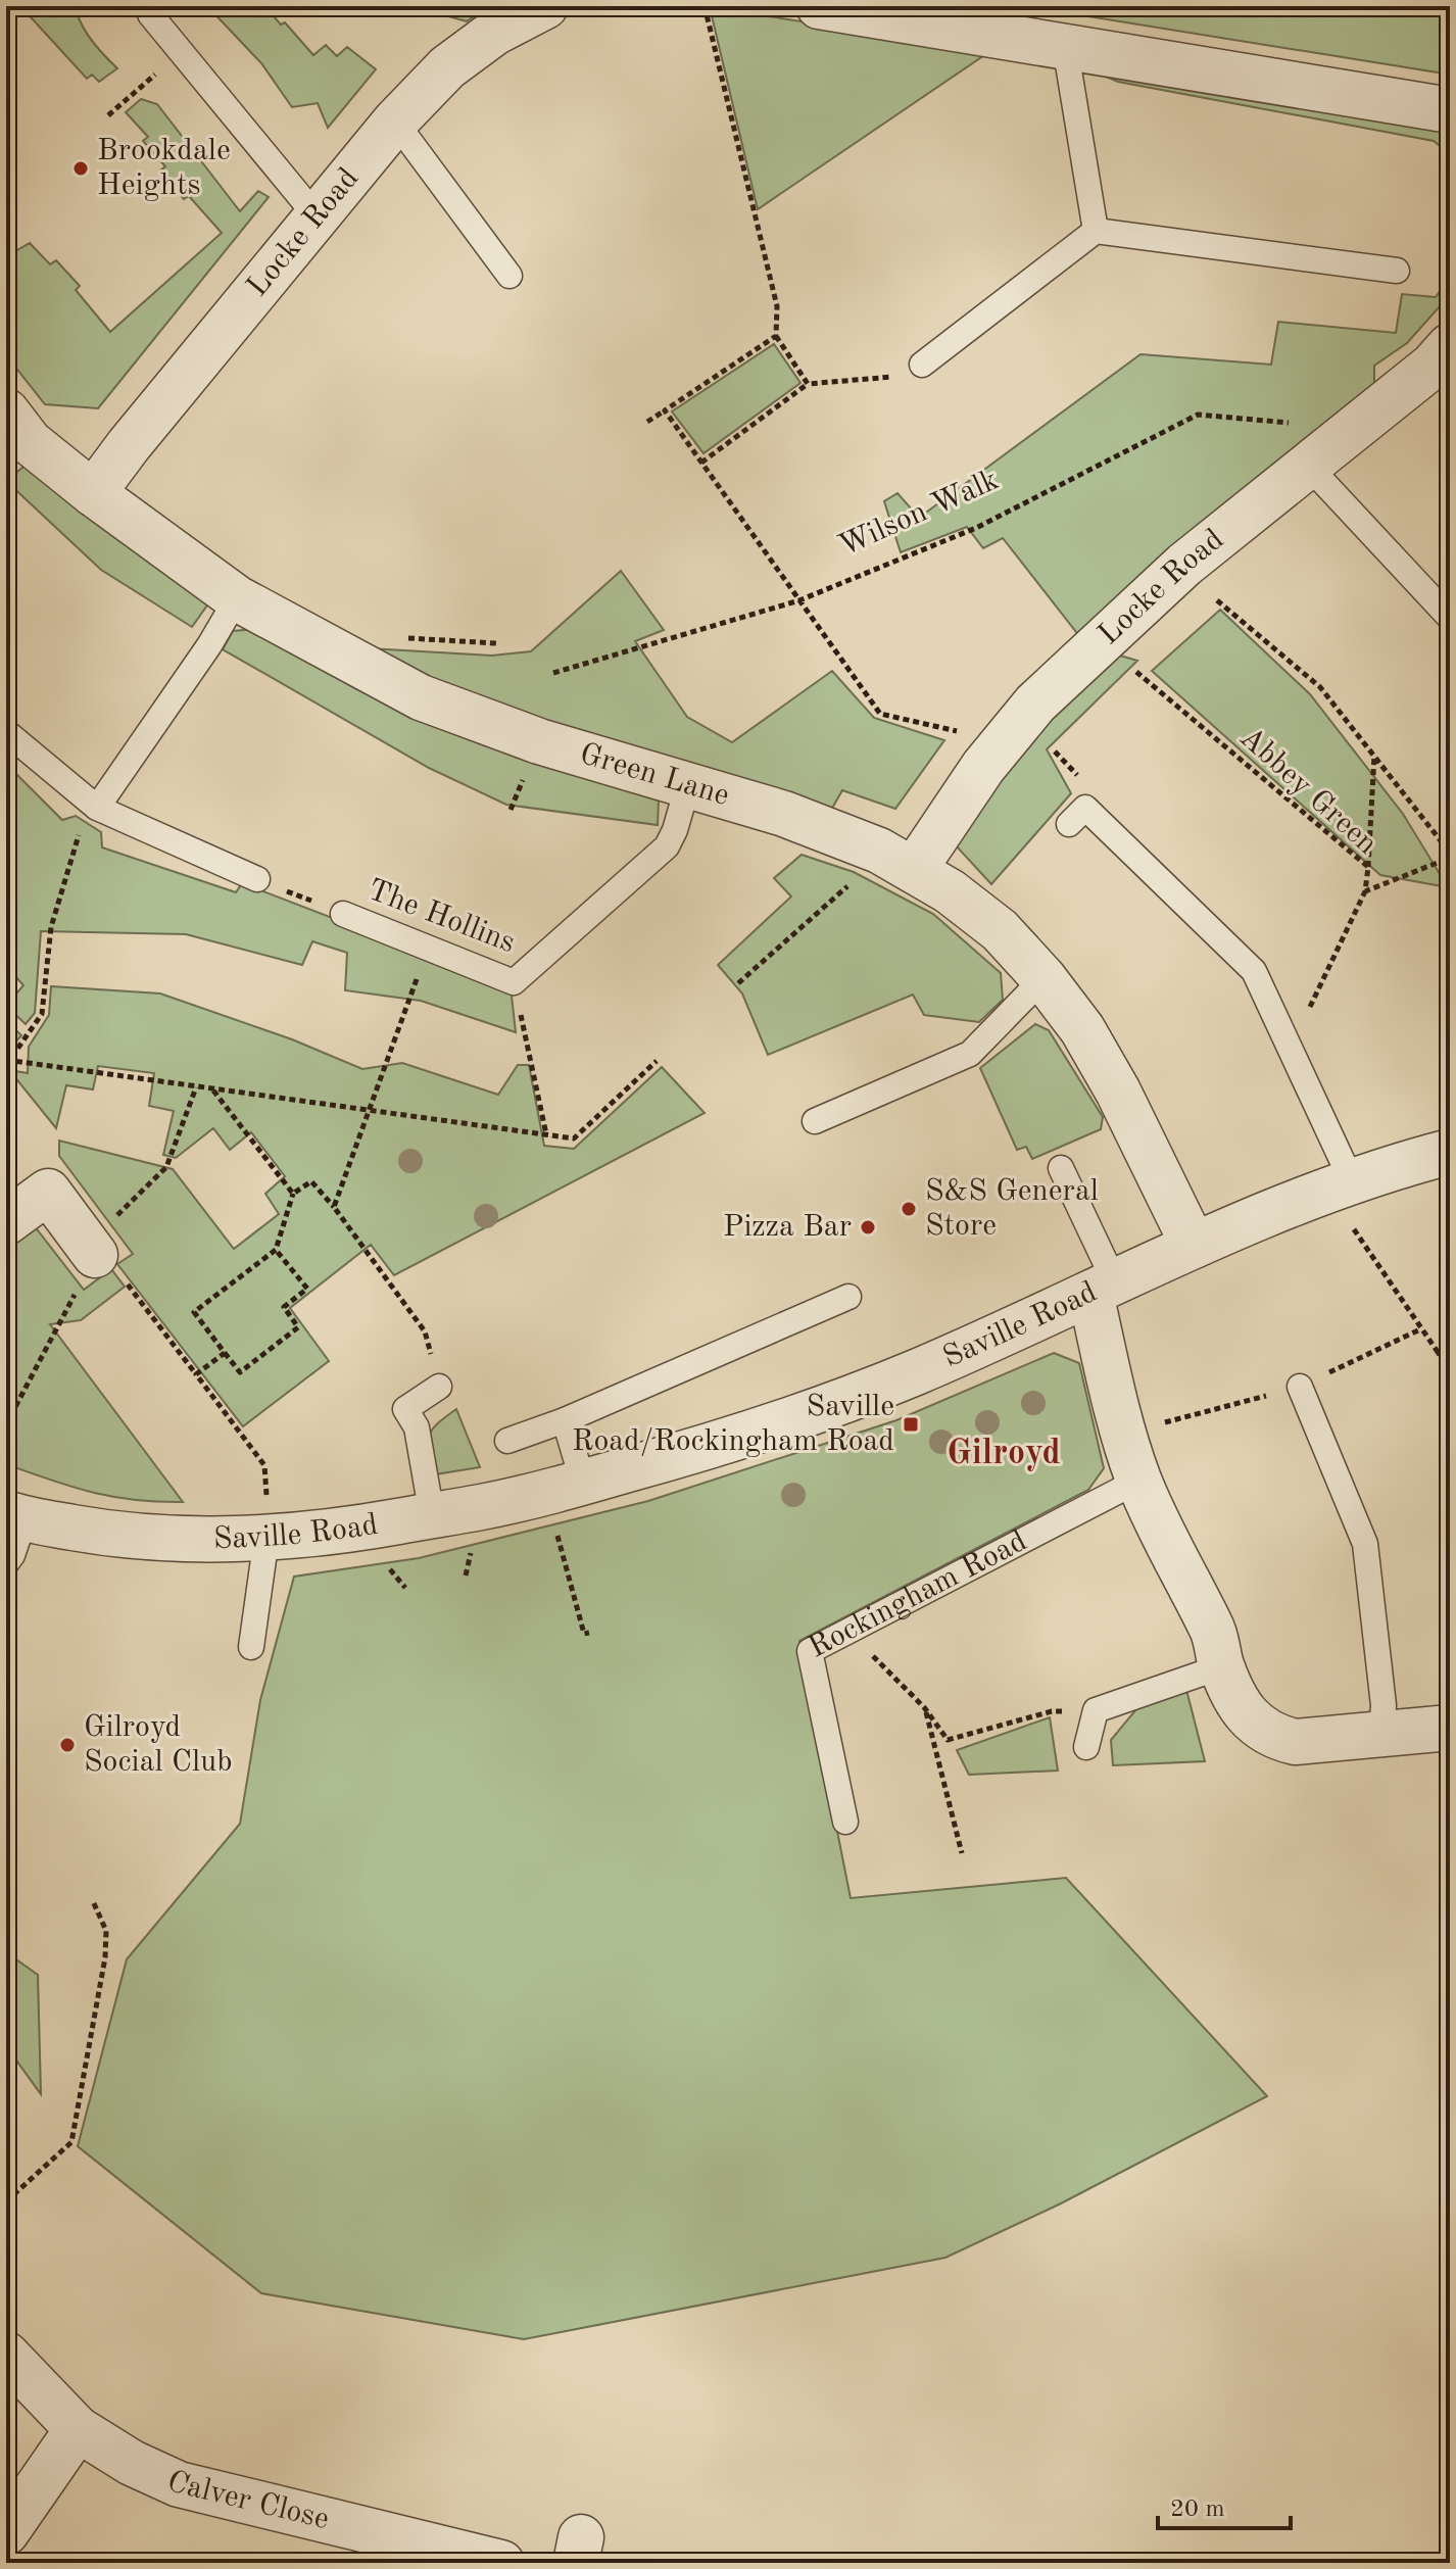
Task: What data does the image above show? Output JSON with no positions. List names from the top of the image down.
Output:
{
  "streets": {
    "street": [
      "Locke Road",
      "Green Lane",
      "Saville Road",
      "Calver Close"
    ],
    "lane": ["The Hollins", "Rockingham Road"],
    "path": ["Wilson Walk", "Abbey Green"]
  },
  "crossings": [
    ["Locke Road", "Wilson Walk"],
    ["Locke Road", "Green Lane"],
    ["Green Lane", "The Hollins"],
    ["Green Lane", "Saville Road"]
  ],
  "districts": ["Gilroyd"],
  "places": {
    "other": [
      "Brookdale Heights",
      "S&S General Store",
      "Pizza Bar",
      "Gilroyd Social Club"
    ],
    "transit": ["Saville Road/Rockingham Road"]
  },
  "scale_bar": "20 m"
}
